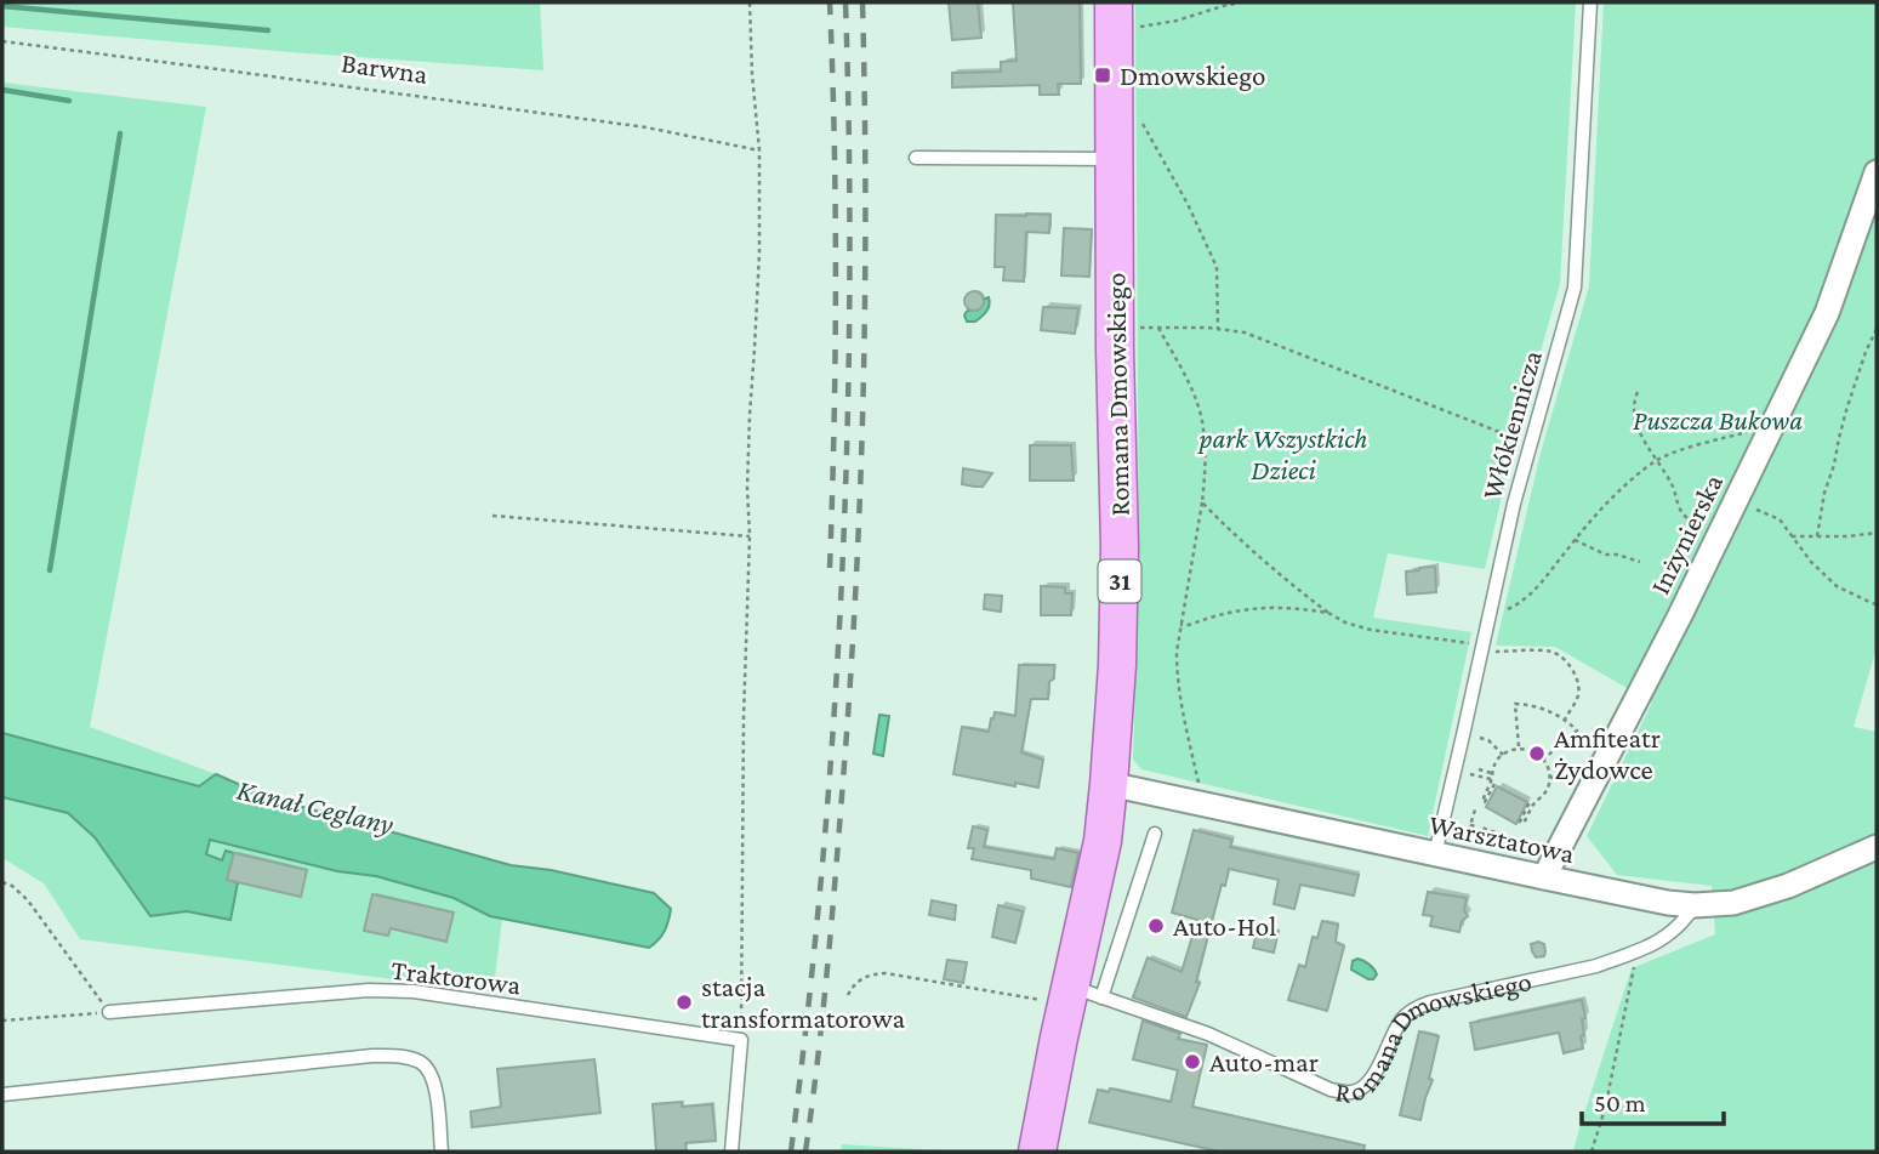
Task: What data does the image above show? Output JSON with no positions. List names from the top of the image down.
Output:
{
  "streets": {
    "main road": ["Romana Dmowskiego", "31"],
    "street": ["Inżynierska", "Warsztatowa"],
    "lane": ["Włókiennicza", "Traktorowa"],
    "path": ["Barwna"]
  },
  "crossings": [
    ["Romana Dmowskiego", "Warsztatowa"],
    ["Włókiennicza", "Warsztatowa"],
    ["Inżynierska", "Warsztatowa"]
  ],
  "water": ["Kanał Ceglany"],
  "parks": ["Puszcza Bukowa", "park Wszystkich Dzieci"],
  "places": {
    "transit": ["Dmowskiego"],
    "other": [
      "Amfiteatr Żydowce",
      "Auto-Hol",
      "stacja transformatorowa",
      "Auto-mar"
    ]
  },
  "scale_bar": "50 m"
}
